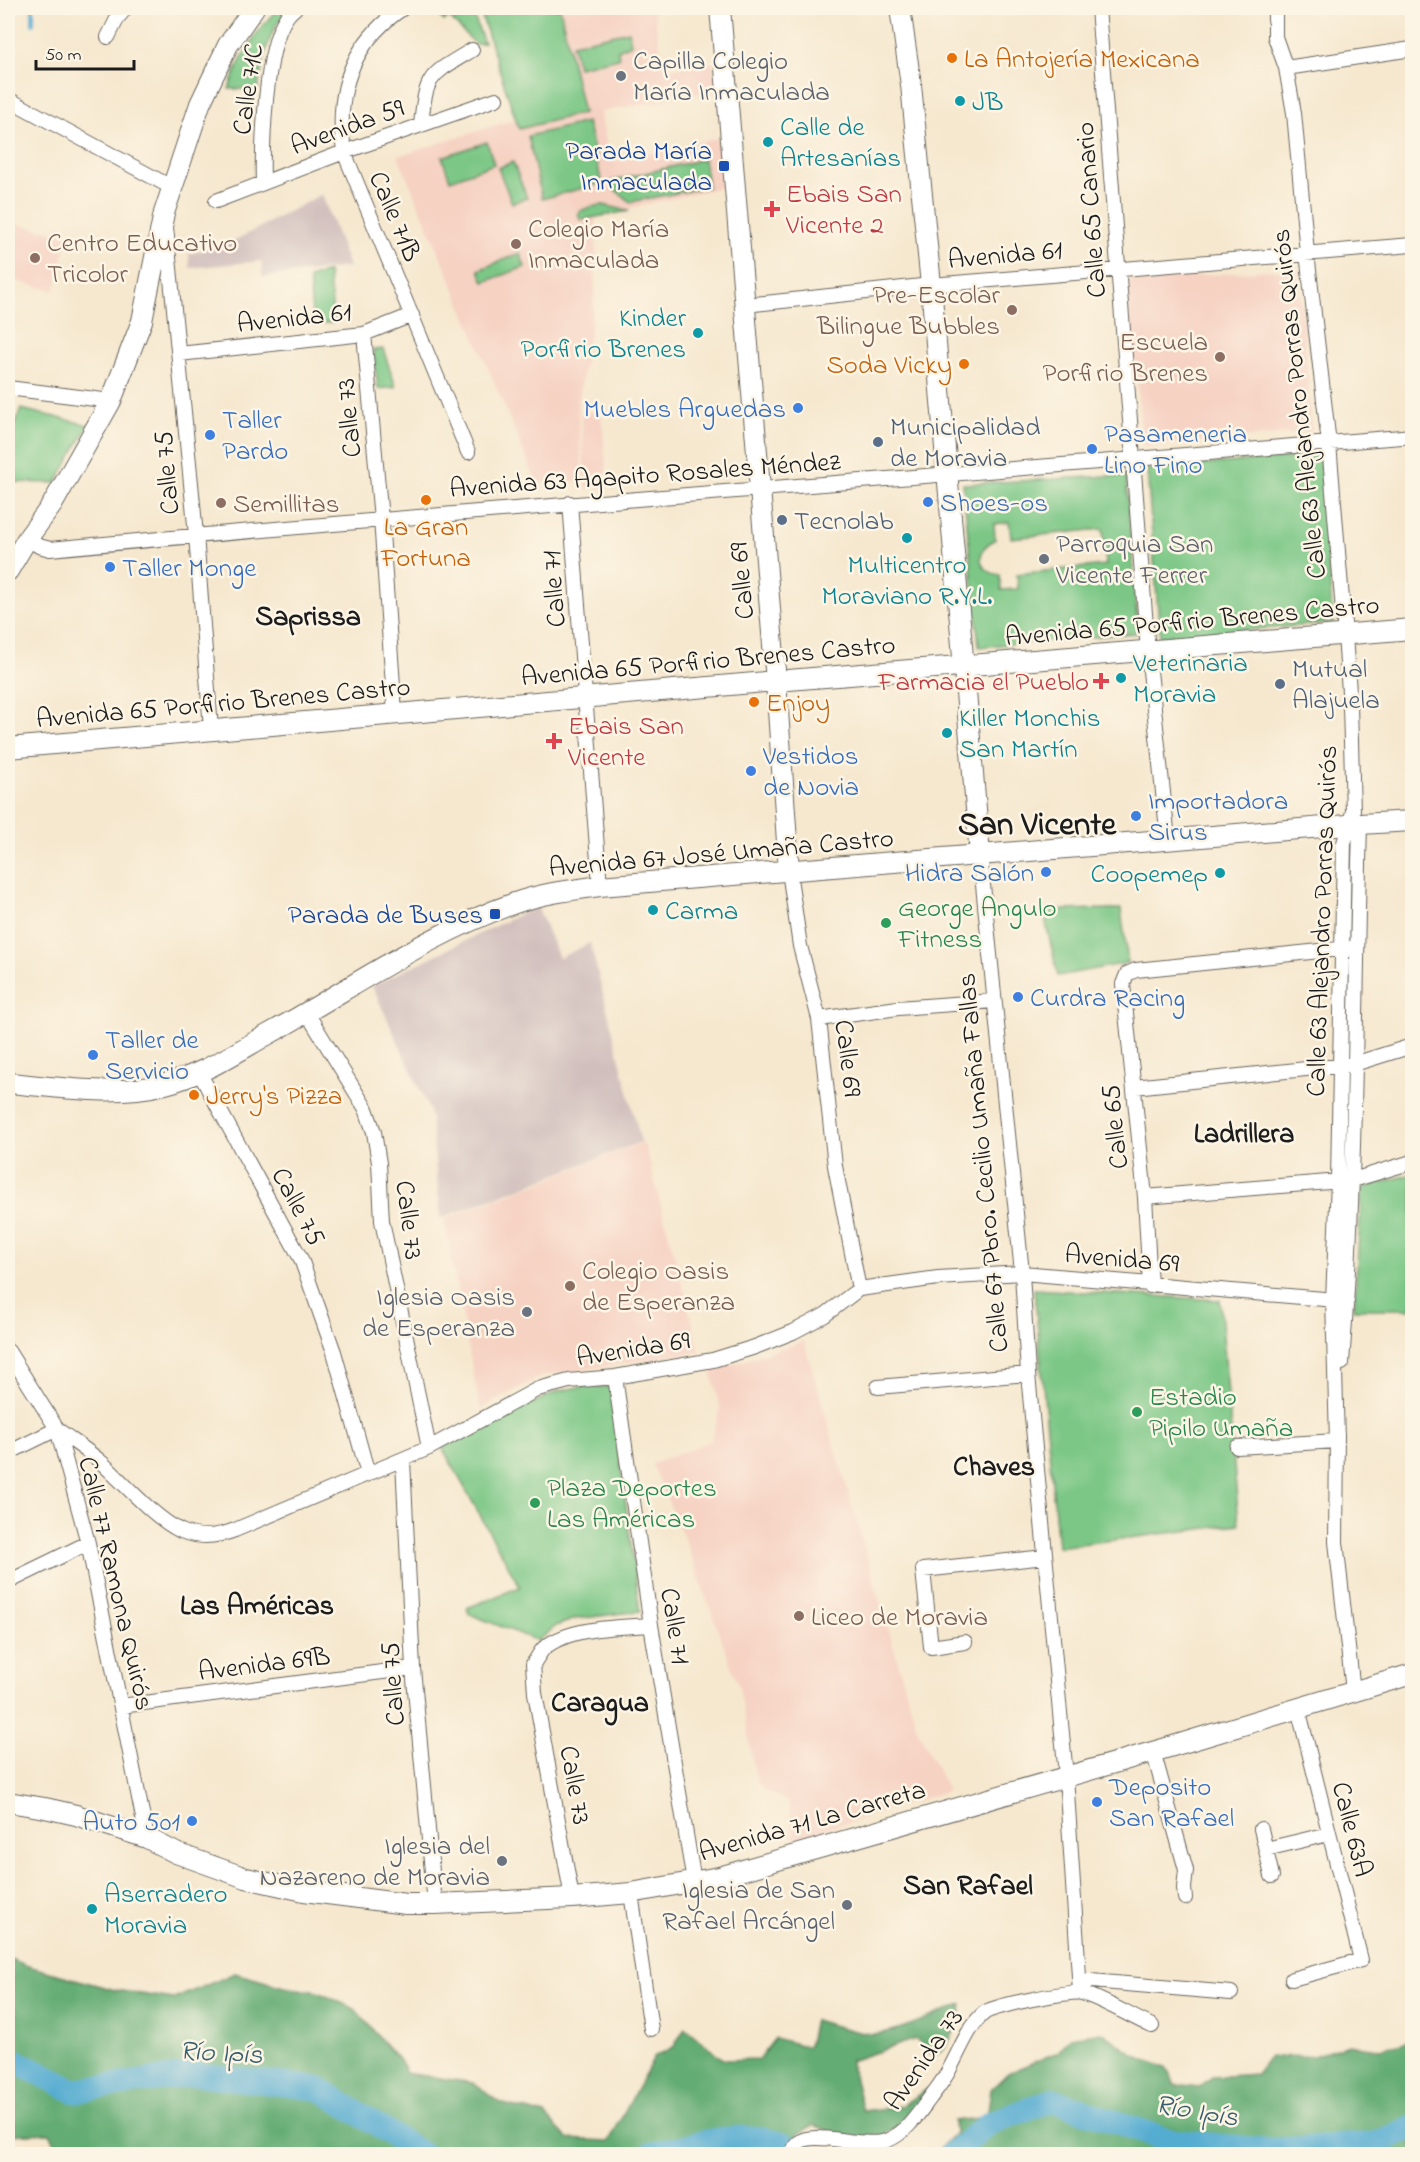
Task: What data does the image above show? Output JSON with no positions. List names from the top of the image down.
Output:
{
  "streets": {
    "main road": [
      "Calle 69",
      "Avenida 65 Porfirio Brenes Castro",
      "Avenida 67 José Umaña Castro",
      "Calle 67 Pbro. Cecilio Umaña Fallas",
      "Avenida 71 La Carreta"
    ],
    "street": [
      "Calle 71C",
      "Avenida 59",
      "Calle 65 Canario",
      "Calle 71B",
      "Avenida 61",
      "Calle 63 Alejandro Porras Quirós",
      "Calle 73",
      "Calle 75",
      "Avenida 63 Agapito Rosales Méndez",
      "Calle 71",
      "Calle 65",
      "Avenida 69",
      "Calle 77 Ramona Quirós",
      "Avenida 69B",
      "Calle 63A",
      "Avenida 73"
    ]
  },
  "crossings": [
    ["Calle 71C", "Avenida 59"],
    ["Avenida 59", "Calle 71B"],
    ["Calle 65 Canario", "Avenida 61"],
    ["Calle 65 Canario", "Avenida 63 Agapito Rosales Méndez"],
    ["Calle 65 Canario", "Avenida 65 Porfirio Brenes Castro"],
    ["Calle 65 Canario", "Avenida 67 José Umaña Castro"],
    ["Calle 71B", "Avenida 61"],
    ["Avenida 61", "Calle 63 Alejandro Porras Quirós"],
    ["Avenida 61", "Calle 73"],
    ["Avenida 61", "Calle 75"],
    ["Avenida 61", "Calle 69"],
    ["Avenida 61", "Calle 67 Pbro. Cecilio Umaña Fallas"],
    ["Calle 63 Alejandro Porras Quirós", "Avenida 63 Agapito Rosales Méndez"],
    ["Calle 63 Alejandro Porras Quirós", "Avenida 65 Porfirio Brenes Castro"],
    ["Calle 63 Alejandro Porras Quirós", "Avenida 67 José Umaña Castro"],
    ["Calle 63 Alejandro Porras Quirós", "Calle 65"],
    ["Calle 63 Alejandro Porras Quirós", "Avenida 69"],
    ["Calle 73", "Avenida 63 Agapito Rosales Méndez"],
    ["Calle 73", "Calle 71"],
    ["Calle 73", "Avenida 65 Porfirio Brenes Castro"],
    ["Calle 73", "Avenida 67 José Umaña Castro"],
    ["Calle 73", "Avenida 69"],
    ["Calle 73", "Avenida 71 La Carreta"],
    ["Calle 75", "Avenida 63 Agapito Rosales Méndez"],
    ["Calle 75", "Avenida 65 Porfirio Brenes Castro"],
    ["Calle 75", "Avenida 67 José Umaña Castro"],
    ["Calle 75", "Avenida 69"],
    ["Calle 75", "Avenida 69B"],
    ["Calle 75", "Avenida 71 La Carreta"],
    ["Avenida 63 Agapito Rosales Méndez", "Calle 69"],
    ["Avenida 63 Agapito Rosales Méndez", "Calle 71"],
    ["Avenida 63 Agapito Rosales Méndez", "Calle 67 Pbro. Cecilio Umaña Fallas"],
    ["Calle 69", "Avenida 65 Porfirio Brenes Castro"],
    ["Calle 69", "Avenida 67 José Umaña Castro"],
    ["Calle 69", "Avenida 69"],
    ["Calle 71", "Avenida 65 Porfirio Brenes Castro"],
    ["Calle 71", "Avenida 67 José Umaña Castro"],
    ["Calle 71", "Avenida 69"],
    ["Calle 71", "Avenida 71 La Carreta"],
    ["Avenida 65 Porfirio Brenes Castro", "Calle 67 Pbro. Cecilio Umaña Fallas"],
    ["Avenida 67 José Umaña Castro", "Calle 67 Pbro. Cecilio Umaña Fallas"],
    ["Calle 65", "Avenida 69"],
    ["Calle 67 Pbro. Cecilio Umaña Fallas", "Avenida 69"],
    ["Calle 67 Pbro. Cecilio Umaña Fallas", "Avenida 71 La Carreta"],
    ["Calle 67 Pbro. Cecilio Umaña Fallas", "Avenida 73"],
    ["Avenida 69", "Calle 77 Ramona Quirós"],
    ["Calle 77 Ramona Quirós", "Avenida 69B"],
    ["Calle 77 Ramona Quirós", "Avenida 71 La Carreta"],
    ["Avenida 71 La Carreta", "Calle 63A"]
  ],
  "districts": [
    "Saprissa",
    "San Vicente",
    "Ladrillera",
    "Chaves",
    "Las Américas",
    "Caragua",
    "San Rafael"
  ],
  "water": ["Río Ipís"],
  "places": {
    "other": [
      "La Antojería Mexicana",
      "Capilla Colegio María Inmaculada",
      "JB",
      "Calle de Artesanías",
      "Colegio María Inmaculada",
      "Centro Educativo Tricolor",
      "Pre-Escolar Bilingue Bubbles",
      "Kinder Porfirio Brenes",
      "Escuela Porfirio Brenes",
      "Soda Vicky",
      "Muebles Arguedas",
      "Taller Pardo",
      "Municipalidad de Moravia",
      "Pasameneria Lino Fino",
      "La Gran Fortuna",
      "Shoes-os",
      "Semillitas",
      "Tecnolab",
      "Multicentro Moraviano R.Y.L.",
      "Parroquia San Vicente Ferrer",
      "Taller Monge",
      "Veterinaria Moravia",
      "Mutual Alajuela",
      "Enjoy",
      "Killer Monchis San Martín",
      "Vestidos de Novia",
      "Importadora Sirus",
      "Hidra Salón",
      "Coopemep",
      "Carma",
      "George Angulo Fitness",
      "Curdra Racing",
      "Taller de Servicio",
      "Jerry's Pizza",
      "Colegio Oasis de Esperanza",
      "Iglesia Oasis de Esperanza",
      "Estadio Pipilo Umaña",
      "Plaza Deportes Las Américas",
      "Liceo de Moravia",
      "Deposito San Rafael",
      "Auto 501",
      "Iglesia del Nazareno de Moravia",
      "Iglesia de San Rafael Arcángel",
      "Aserradero Moravia"
    ],
    "transit": ["Parada María Inmaculada", "Parada de Buses"],
    "health": ["Ebais San Vicente 2", "Farmacia el Pueblo", "Ebais San Vicente"]
  },
  "scale_bar": "50 m"
}
